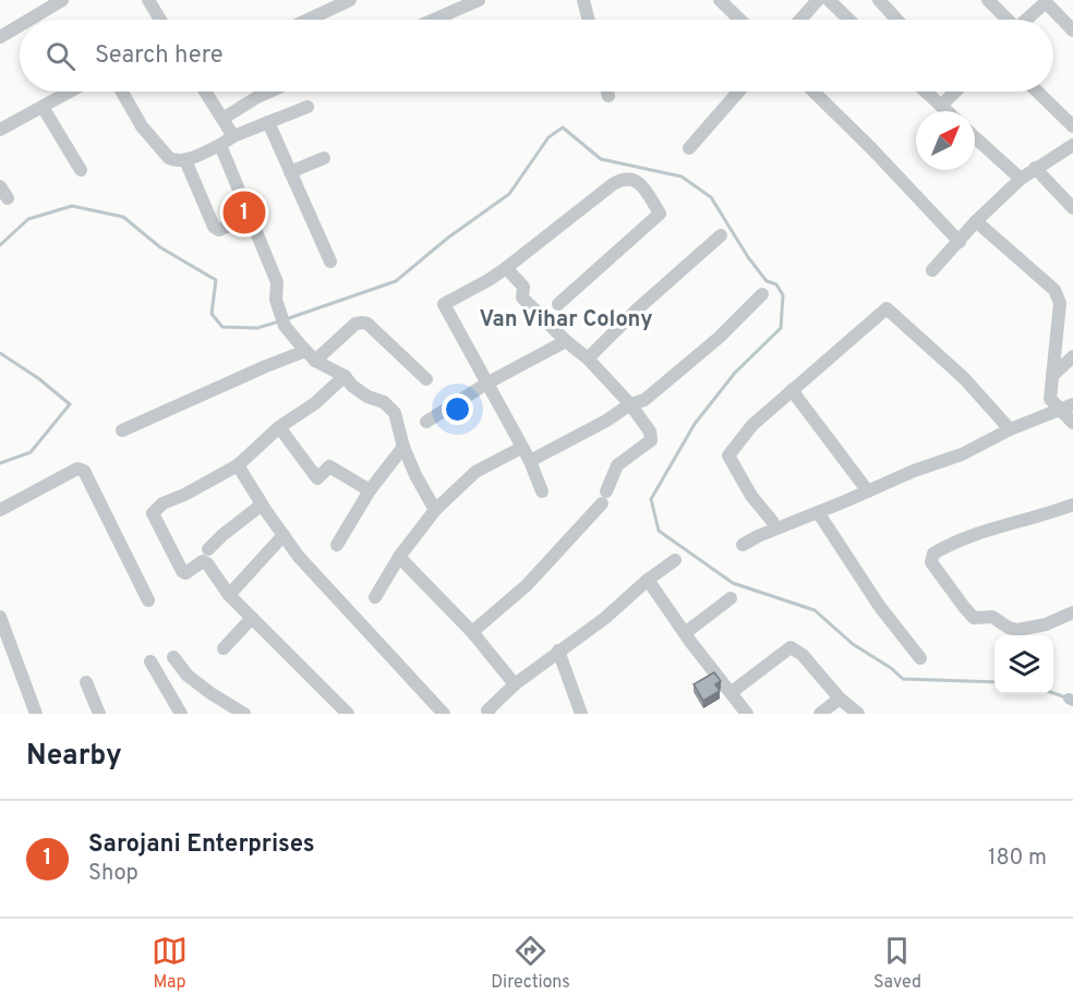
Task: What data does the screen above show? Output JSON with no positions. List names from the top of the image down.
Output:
{
  "districts": ["Van Vihar Colony"],
  "north": "top right",
  "page": {
    "search": "Search here",
    "pins": "1",
    "heading": "Nearby",
    "list": [
      {
        "mark": "1",
        "name": "Sarojani Enterprises",
        "note": "Shop",
        "value": "180 m"
      }
    ],
    "nav": ["Map", "Directions", "Saved"]
  }
}
